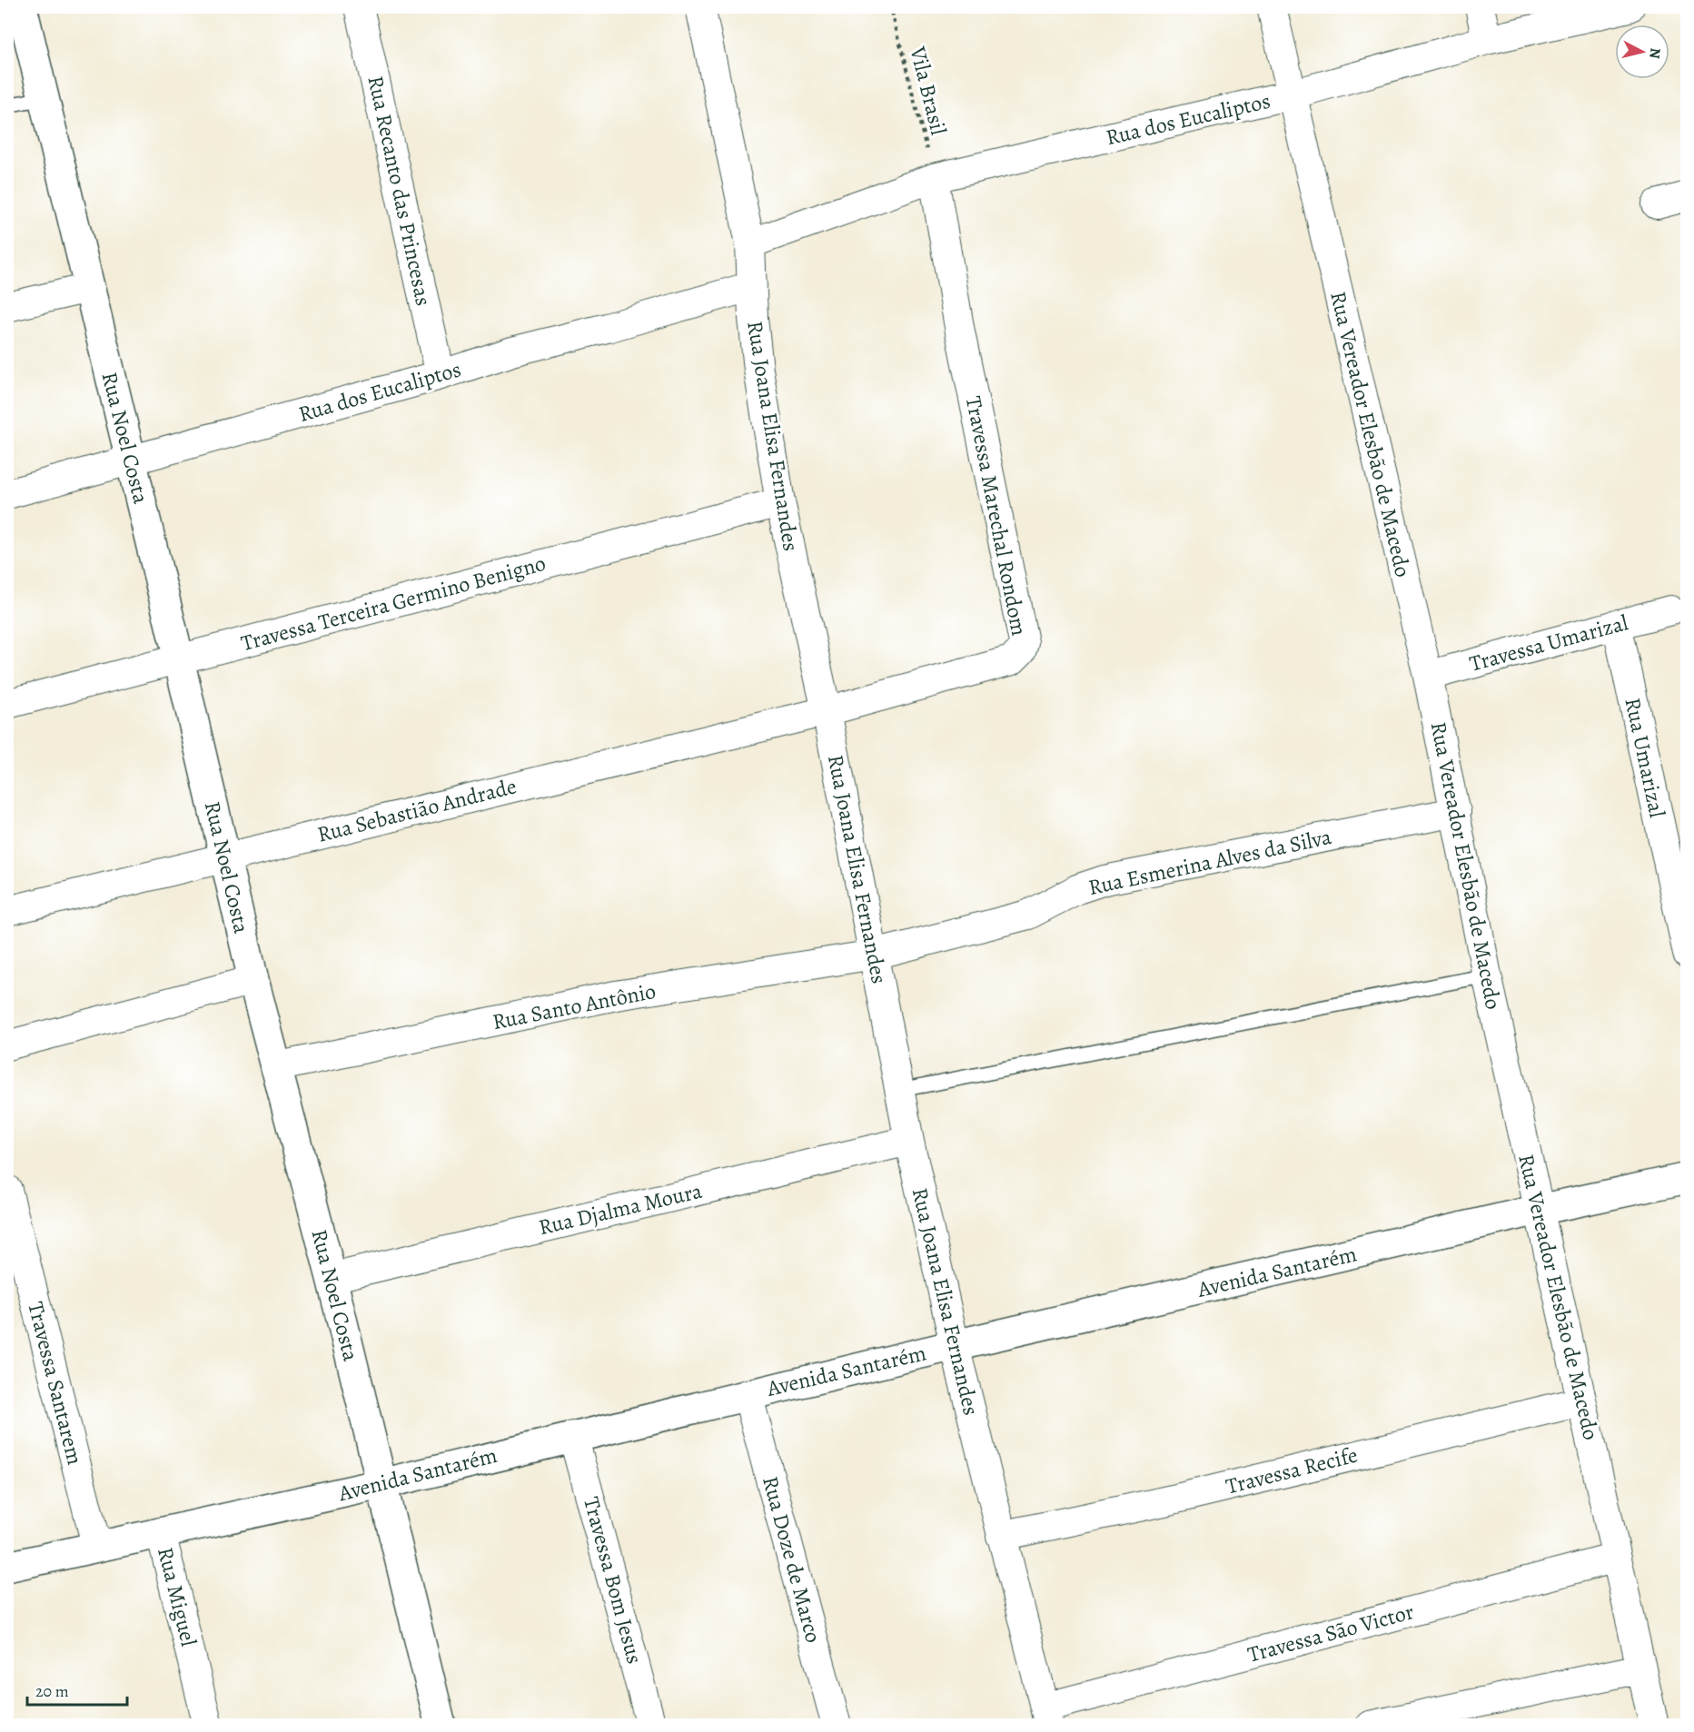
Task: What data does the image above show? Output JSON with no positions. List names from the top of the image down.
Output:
{
  "streets": {
    "street": [
      "Rua dos Eucaliptos",
      "Rua Recanto das Princesas",
      "Rua Vereador Elesbão de Macedo",
      "Rua Joana Elisa Fernandes",
      "Rua Noel Costa",
      "Travessa Marechal Rondom",
      "Travessa Terceira Germino Benigno",
      "Travessa Umarizal",
      "Rua Umarizal",
      "Rua Sebastião Andrade",
      "Rua Esmerina Alves da Silva",
      "Rua Santo Antônio",
      "Rua Djalma Moura",
      "Avenida Santarém",
      "Travessa Santarem",
      "Travessa Recife",
      "Rua Doze de Marco",
      "Travessa Bom Jesus",
      "Rua Miguel",
      "Travessa São Victor"
    ],
    "path": ["Vila Brasil"]
  },
  "crossings": [
    ["Vila Brasil", "Rua dos Eucaliptos"],
    ["Vila Brasil", "Travessa Marechal Rondom"],
    ["Rua dos Eucaliptos", "Rua Recanto das Princesas"],
    ["Rua dos Eucaliptos", "Rua Vereador Elesbão de Macedo"],
    ["Rua dos Eucaliptos", "Rua Joana Elisa Fernandes"],
    ["Rua dos Eucaliptos", "Rua Noel Costa"],
    ["Rua dos Eucaliptos", "Travessa Marechal Rondom"],
    ["Rua Vereador Elesbão de Macedo", "Travessa Umarizal"],
    ["Rua Vereador Elesbão de Macedo", "Rua Esmerina Alves da Silva"],
    ["Rua Vereador Elesbão de Macedo", "Avenida Santarém"],
    ["Rua Vereador Elesbão de Macedo", "Travessa Recife"],
    ["Rua Vereador Elesbão de Macedo", "Travessa São Victor"],
    ["Rua Joana Elisa Fernandes", "Travessa Marechal Rondom"],
    ["Rua Joana Elisa Fernandes", "Travessa Terceira Germino Benigno"],
    ["Rua Joana Elisa Fernandes", "Rua Sebastião Andrade"],
    ["Rua Joana Elisa Fernandes", "Rua Esmerina Alves da Silva"],
    ["Rua Joana Elisa Fernandes", "Rua Santo Antônio"],
    ["Rua Joana Elisa Fernandes", "Rua Djalma Moura"],
    ["Rua Joana Elisa Fernandes", "Avenida Santarém"],
    ["Rua Joana Elisa Fernandes", "Travessa Recife"],
    ["Rua Joana Elisa Fernandes", "Travessa São Victor"],
    ["Rua Noel Costa", "Travessa Terceira Germino Benigno"],
    ["Rua Noel Costa", "Rua Sebastião Andrade"],
    ["Rua Noel Costa", "Rua Santo Antônio"],
    ["Rua Noel Costa", "Rua Djalma Moura"],
    ["Rua Noel Costa", "Avenida Santarém"],
    ["Travessa Marechal Rondom", "Rua Sebastião Andrade"],
    ["Travessa Umarizal", "Rua Umarizal"],
    ["Rua Esmerina Alves da Silva", "Rua Santo Antônio"],
    ["Avenida Santarém", "Travessa Santarem"],
    ["Avenida Santarém", "Rua Doze de Marco"],
    ["Avenida Santarém", "Travessa Bom Jesus"],
    ["Avenida Santarém", "Rua Miguel"]
  ],
  "scale_bar": "20 m",
  "north": "right"
}
